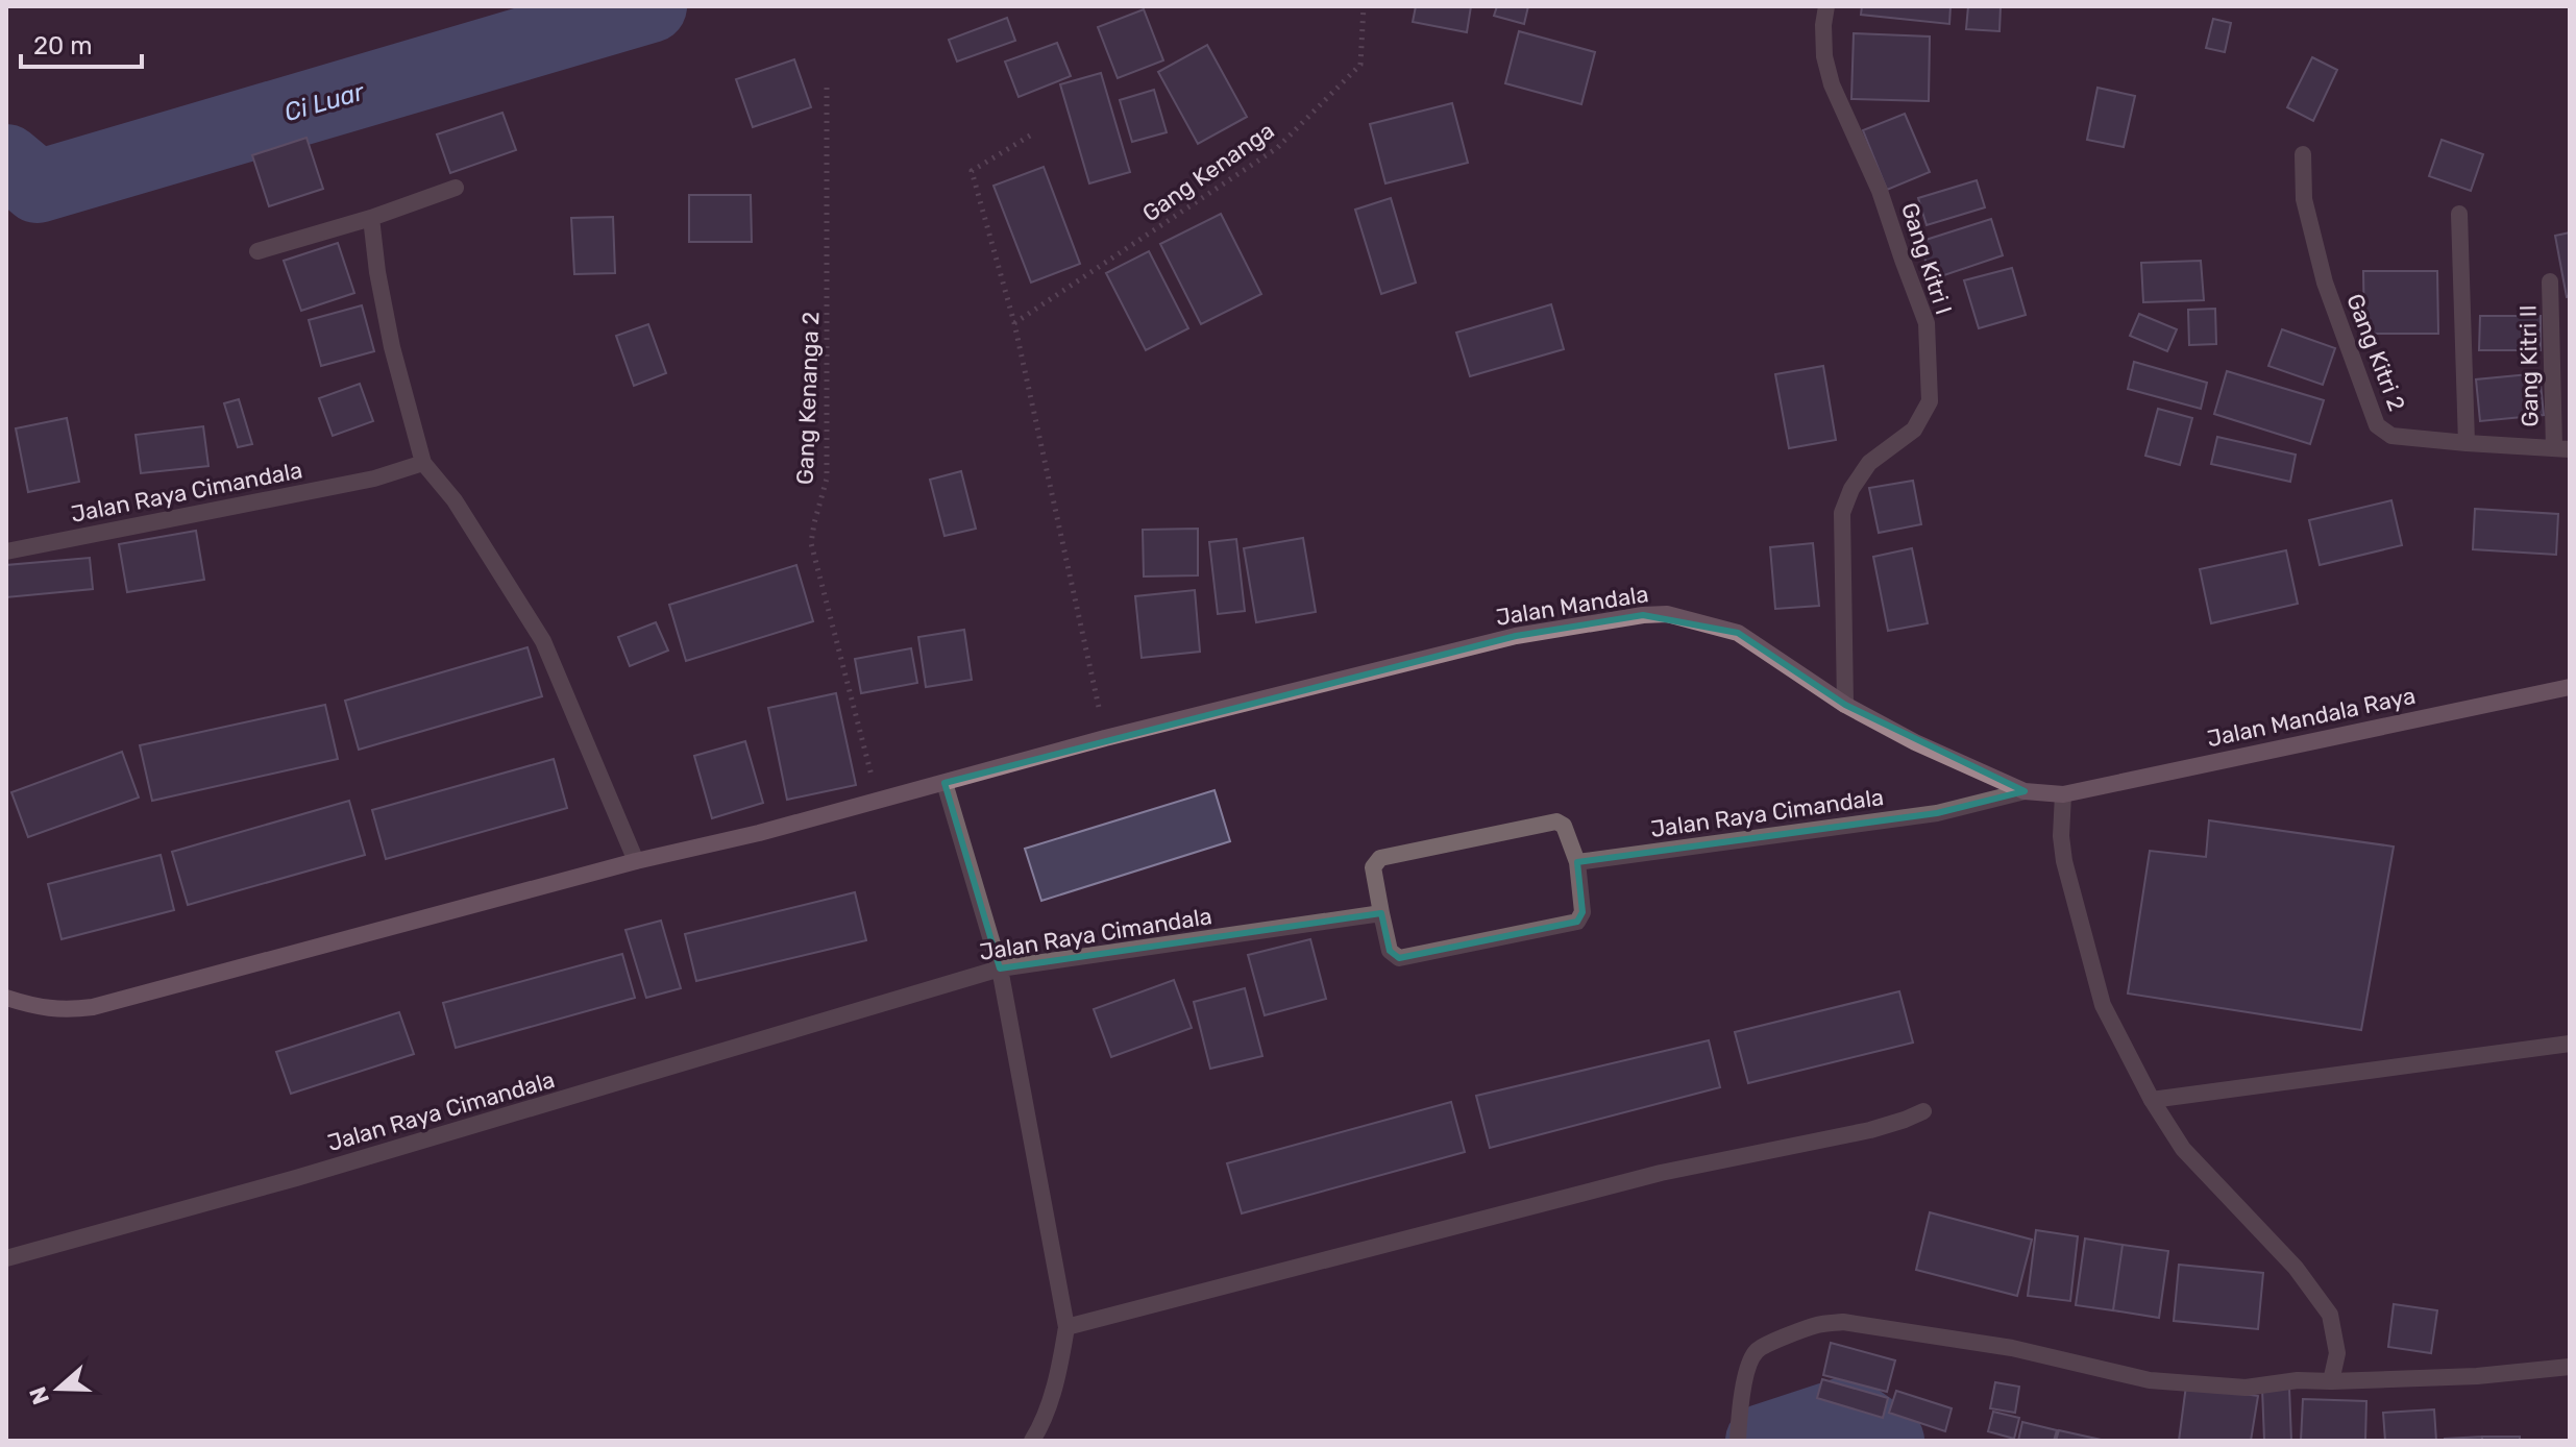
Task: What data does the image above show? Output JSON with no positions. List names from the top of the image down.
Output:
{
  "streets": {
    "street": [
      "Gang Kitri I",
      "Gang Kitri 2",
      "Gang Kitri II",
      "Jalan Raya Cimandala",
      "Jalan Mandala",
      "Jalan Mandala Raya"
    ],
    "path": ["Gang Kenanga", "Gang Kenanga 2"]
  },
  "crossings": [
    ["Gang Kitri I", "Jalan Mandala"],
    ["Gang Kitri 2", "Gang Kitri II"],
    ["Jalan Raya Cimandala", "Jalan Mandala"],
    ["Jalan Mandala", "Jalan Mandala Raya"]
  ],
  "water": ["Ci Luar"],
  "scale_bar": "20 m",
  "north": "left"
}
